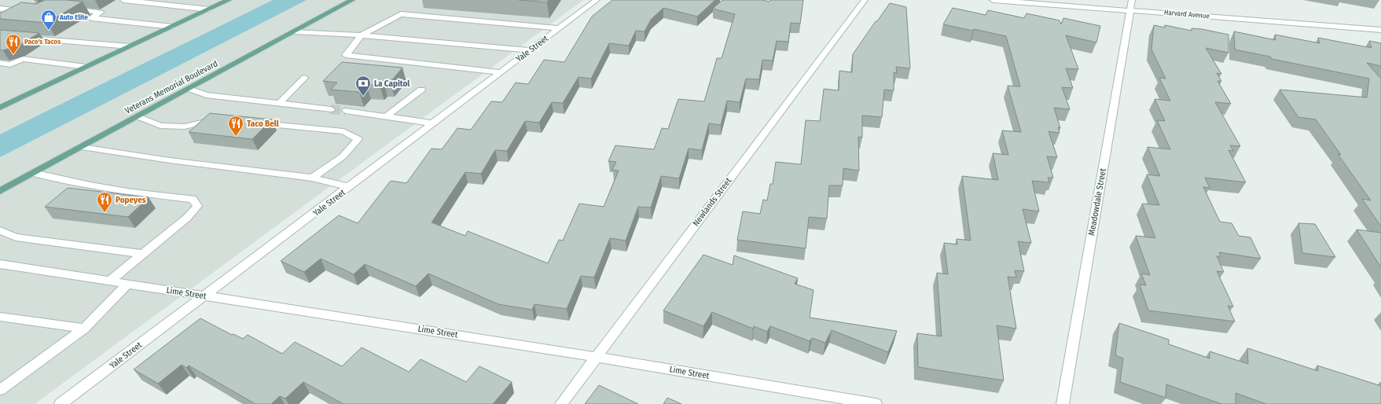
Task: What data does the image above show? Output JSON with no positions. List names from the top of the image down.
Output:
{
  "streets": {
    "main road": ["Veterans Memorial Boulevard"],
    "street": [
      "Harvard Avenue",
      "Yale Street",
      "Newlands Street",
      "Meadowdale Street",
      "Lime Street"
    ]
  },
  "crossings": [
    ["Harvard Avenue", "Meadowdale Street"],
    ["Yale Street", "Lime Street"],
    ["Newlands Street", "Lime Street"]
  ],
  "places": {
    "shop": ["Auto Elite"],
    "restaurant": ["Paco's Tacos", "Taco Bell", "Popeyes"],
    "bank": ["La Capitol"]
  }
}
